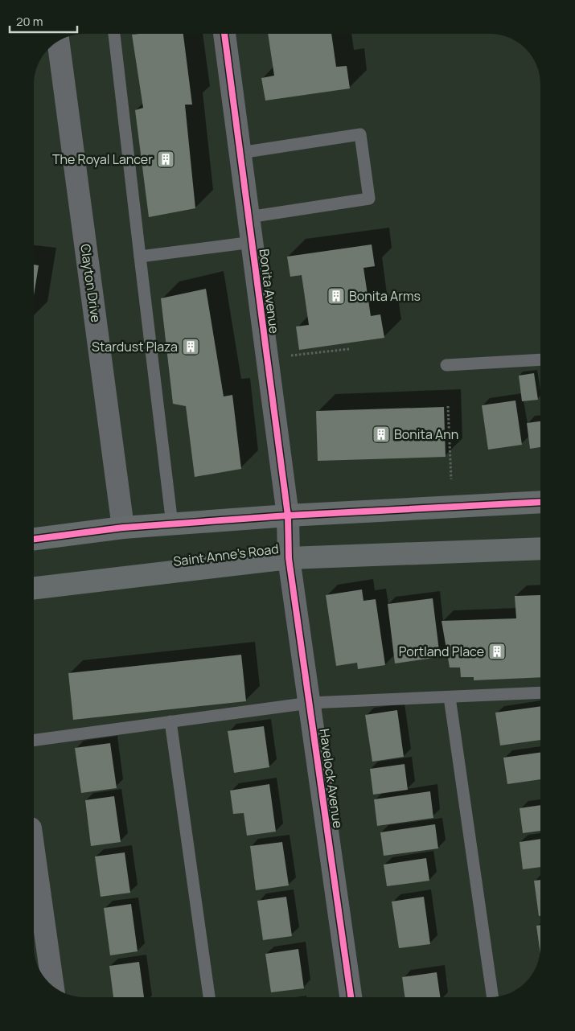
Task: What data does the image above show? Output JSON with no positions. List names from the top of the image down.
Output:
{
  "streets": {
    "main road": ["Saint Anne's Road"],
    "street": ["Clayton Drive", "Bonita Avenue", "Havelock Avenue"]
  },
  "crossings": [
    ["Bonita Avenue", "Saint Anne's Road"],
    ["Bonita Avenue", "Havelock Avenue"],
    ["Saint Anne's Road", "Havelock Avenue"]
  ],
  "places": {
    "building": [
      "The Royal Lancer",
      "Bonita Arms",
      "Stardust Plaza",
      "Bonita Ann",
      "Portland Place"
    ]
  },
  "scale_bar": "20 m"
}
